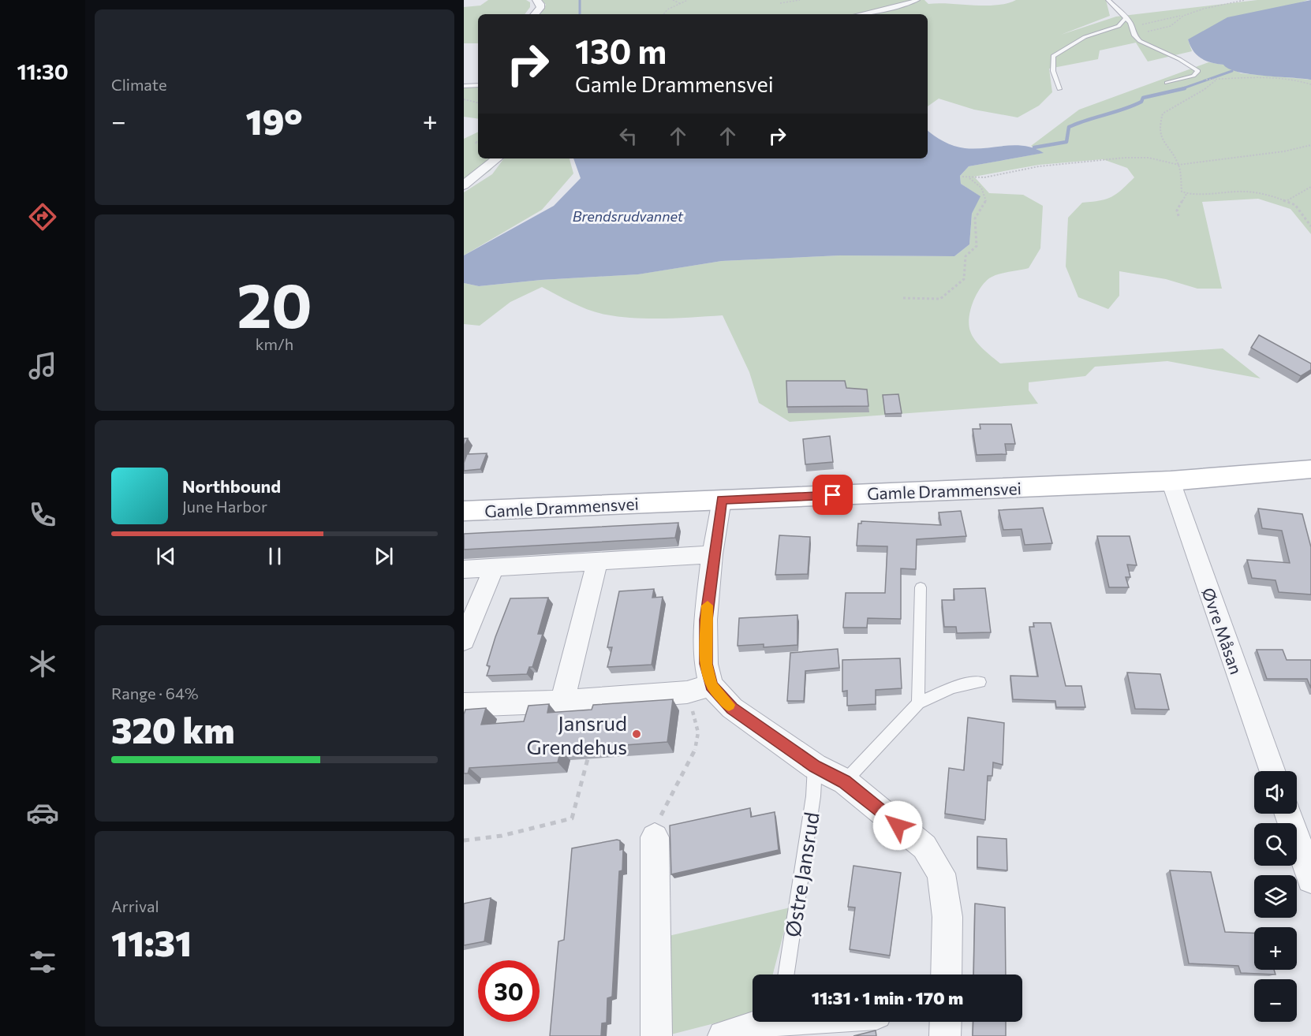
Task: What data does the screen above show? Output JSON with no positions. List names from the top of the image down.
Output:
{
  "streets": {
    "main road": ["Gamle Drammensvei"],
    "street": ["Øvre Måsan"],
    "lane": ["Østre Jansrud"]
  },
  "crossings": [
    ["Gamle Drammensvei", "Øvre Måsan"]
  ],
  "water": ["Brendsrudvannet"],
  "places": ["Jansrud Grendehus"],
  "page": {
    "tabs": "11:30",
    "tile": [
      "Climate",
      ["20", "km/h"],
      ["Range · 64%", "320 km"],
      ["Arrival", "11:31"]
    ],
    "turn": ["130 m", "Gamle Drammensvei"],
    "heat": ["−", "19°", "+"],
    "song": ["Northbound", "June Harbor"],
    "map_buttons": ["+", "−"],
    "limit": "30",
    "trip": "11:31 · 1 min · 170 m"
  }
}
